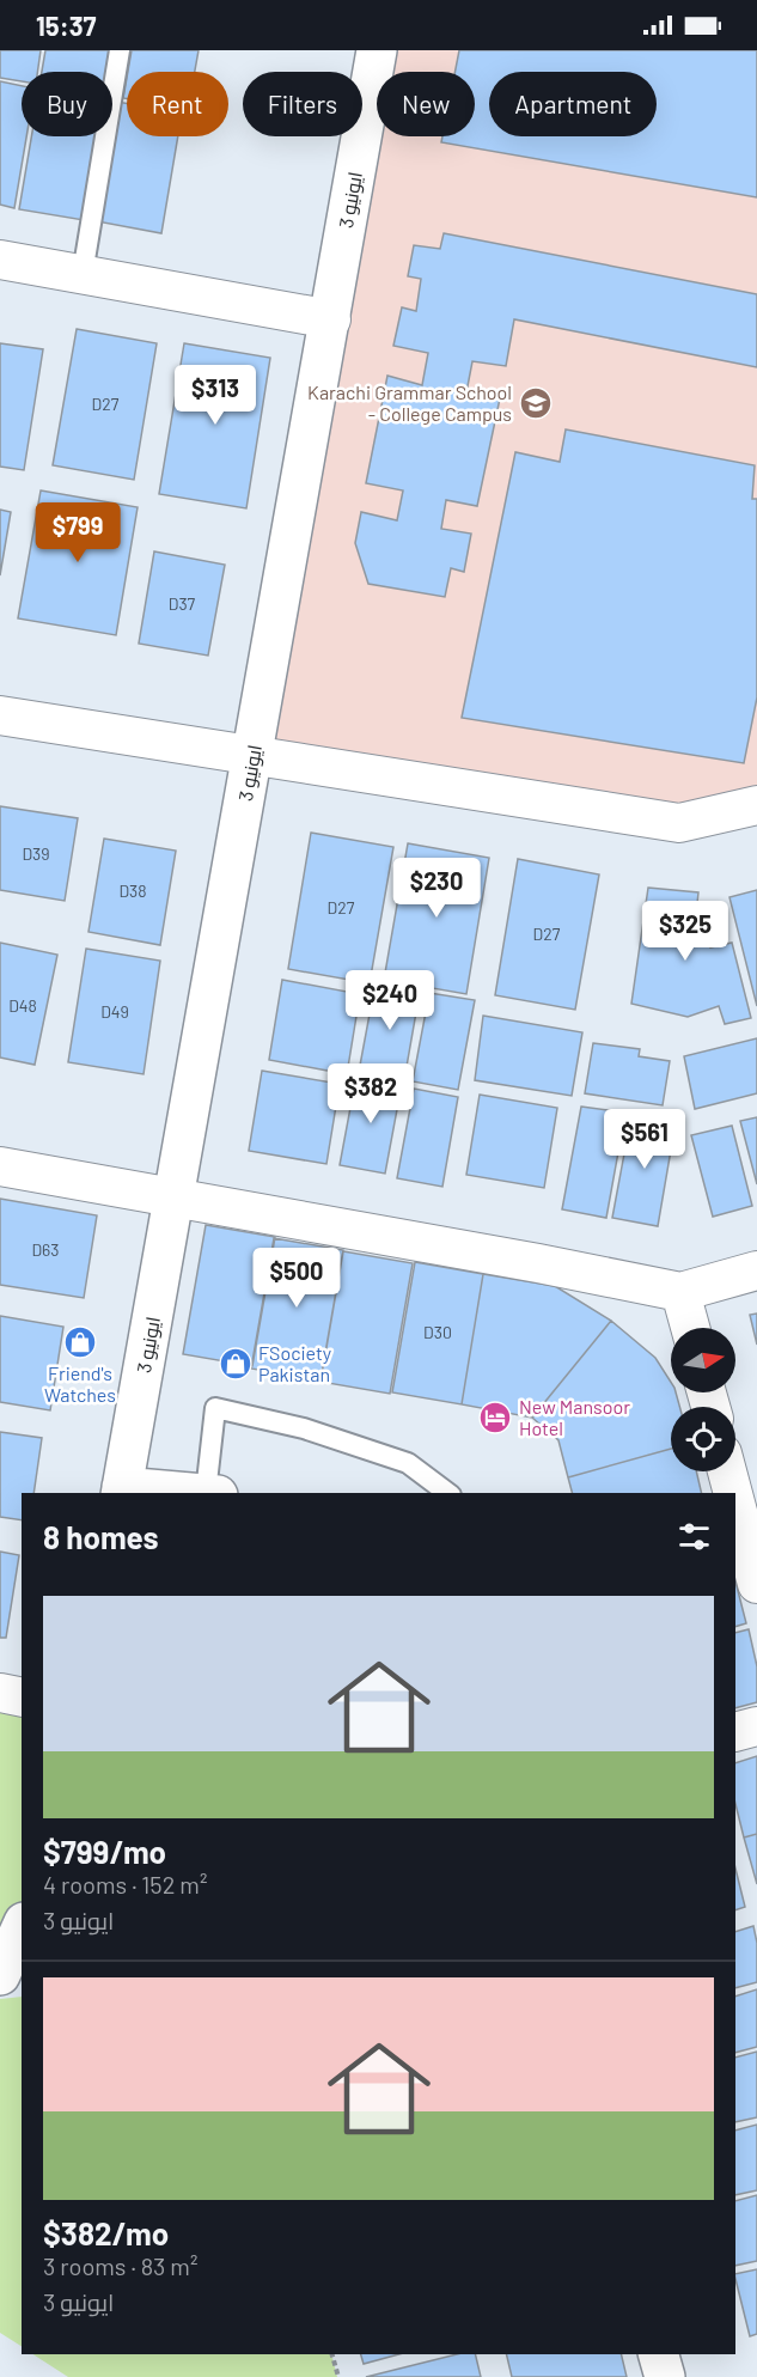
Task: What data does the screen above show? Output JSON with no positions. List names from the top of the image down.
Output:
{
  "streets": {
    "street": ["ایونیو 3"]
  },
  "places": {
    "school or university": ["Karachi Grammar School - College Campus"],
    "shop": ["Friend's Watches", "FSociety Pakistan"],
    "hotel": ["New Mansoor Hotel"]
  },
  "house_numbers": [
    "D27",
    "D37",
    "D39",
    "D38",
    "D27",
    "D27",
    "D48",
    "D49",
    "D63",
    "D30"
  ],
  "north": "right",
  "page": {
    "status": "15:37",
    "chip": [
      "Buy",
      "Rent",
      "Filters",
      "New",
      "Apartment"
    ],
    "price": [
      "$313",
      "$799",
      "$230",
      "$325",
      "$240",
      "$382",
      "$561",
      "$500"
    ],
    "heading": "8 homes",
    "list": [
      {
        "name": "$799/mo",
        "note": "4 rooms · 152 m² · ایونیو 3"
      },
      {
        "name": "$382/mo",
        "note": "3 rooms · 83 m² · ایونیو 3"
      }
    ]
  }
}
